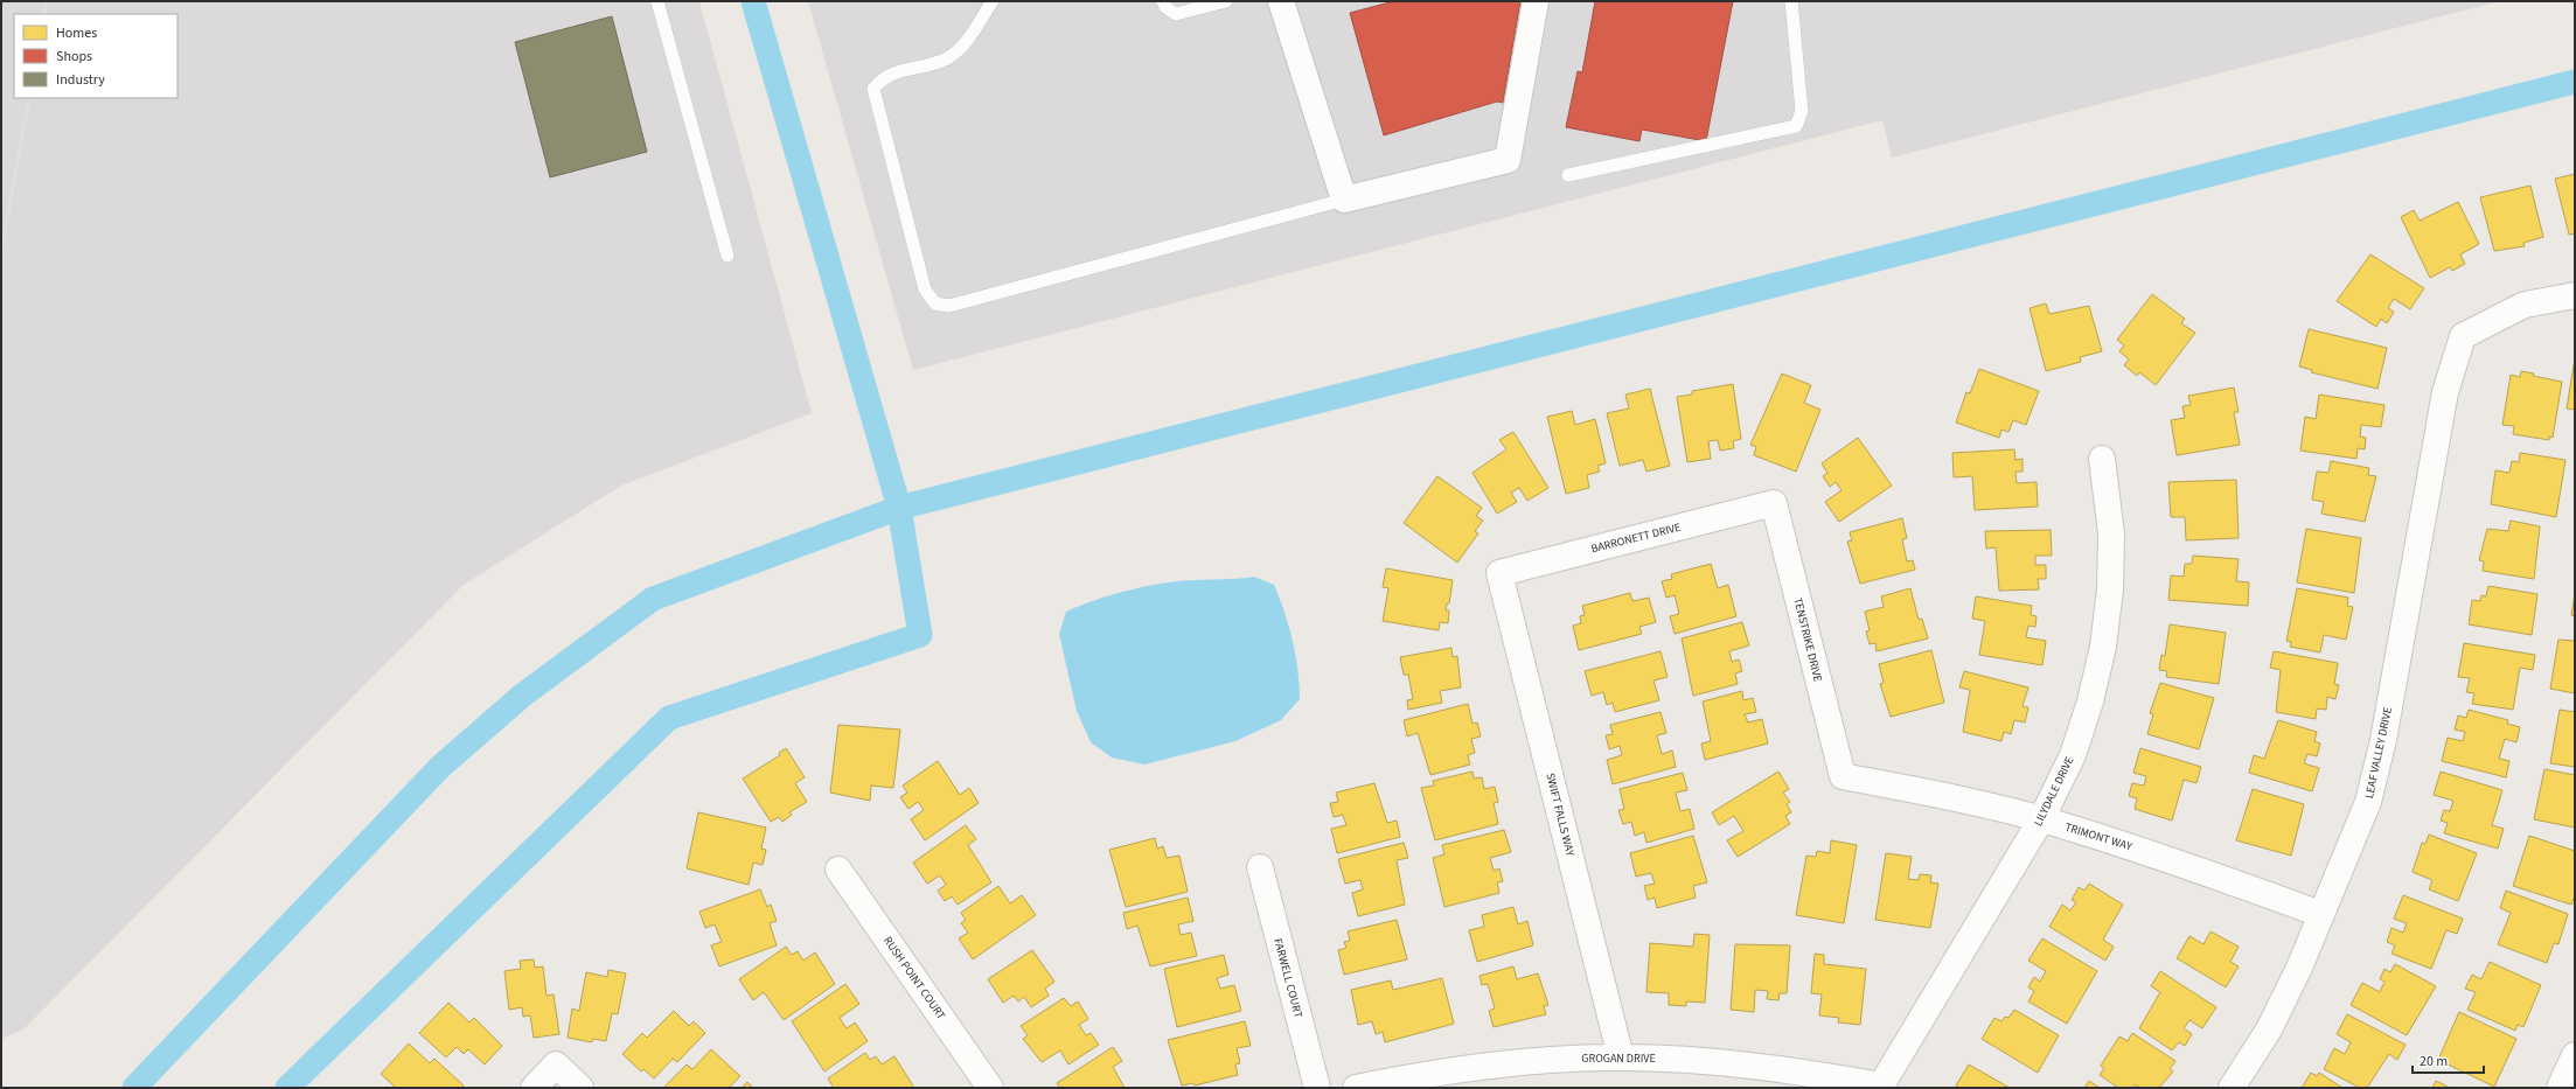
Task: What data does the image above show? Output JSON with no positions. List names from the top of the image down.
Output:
{
  "streets": {
    "street": [
      "BARRONETT DRIVE",
      "TENSTRIKE DRIVE",
      "LEAF VALLEY DRIVE",
      "LILYDALE DRIVE",
      "SWIFT FALLS WAY",
      "TRIMONT WAY",
      "RUSH POINT COURT",
      "FARWELL COURT",
      "GROGAN DRIVE"
    ]
  },
  "crossings": [
    ["BARRONETT DRIVE", "TENSTRIKE DRIVE"],
    ["BARRONETT DRIVE", "SWIFT FALLS WAY"],
    ["TENSTRIKE DRIVE", "TRIMONT WAY"],
    ["LEAF VALLEY DRIVE", "TRIMONT WAY"],
    ["LILYDALE DRIVE", "TRIMONT WAY"],
    ["LILYDALE DRIVE", "GROGAN DRIVE"],
    ["SWIFT FALLS WAY", "GROGAN DRIVE"]
  ],
  "legend": ["Homes", "Shops", "Industry"],
  "scale_bar": "20 m"
}
